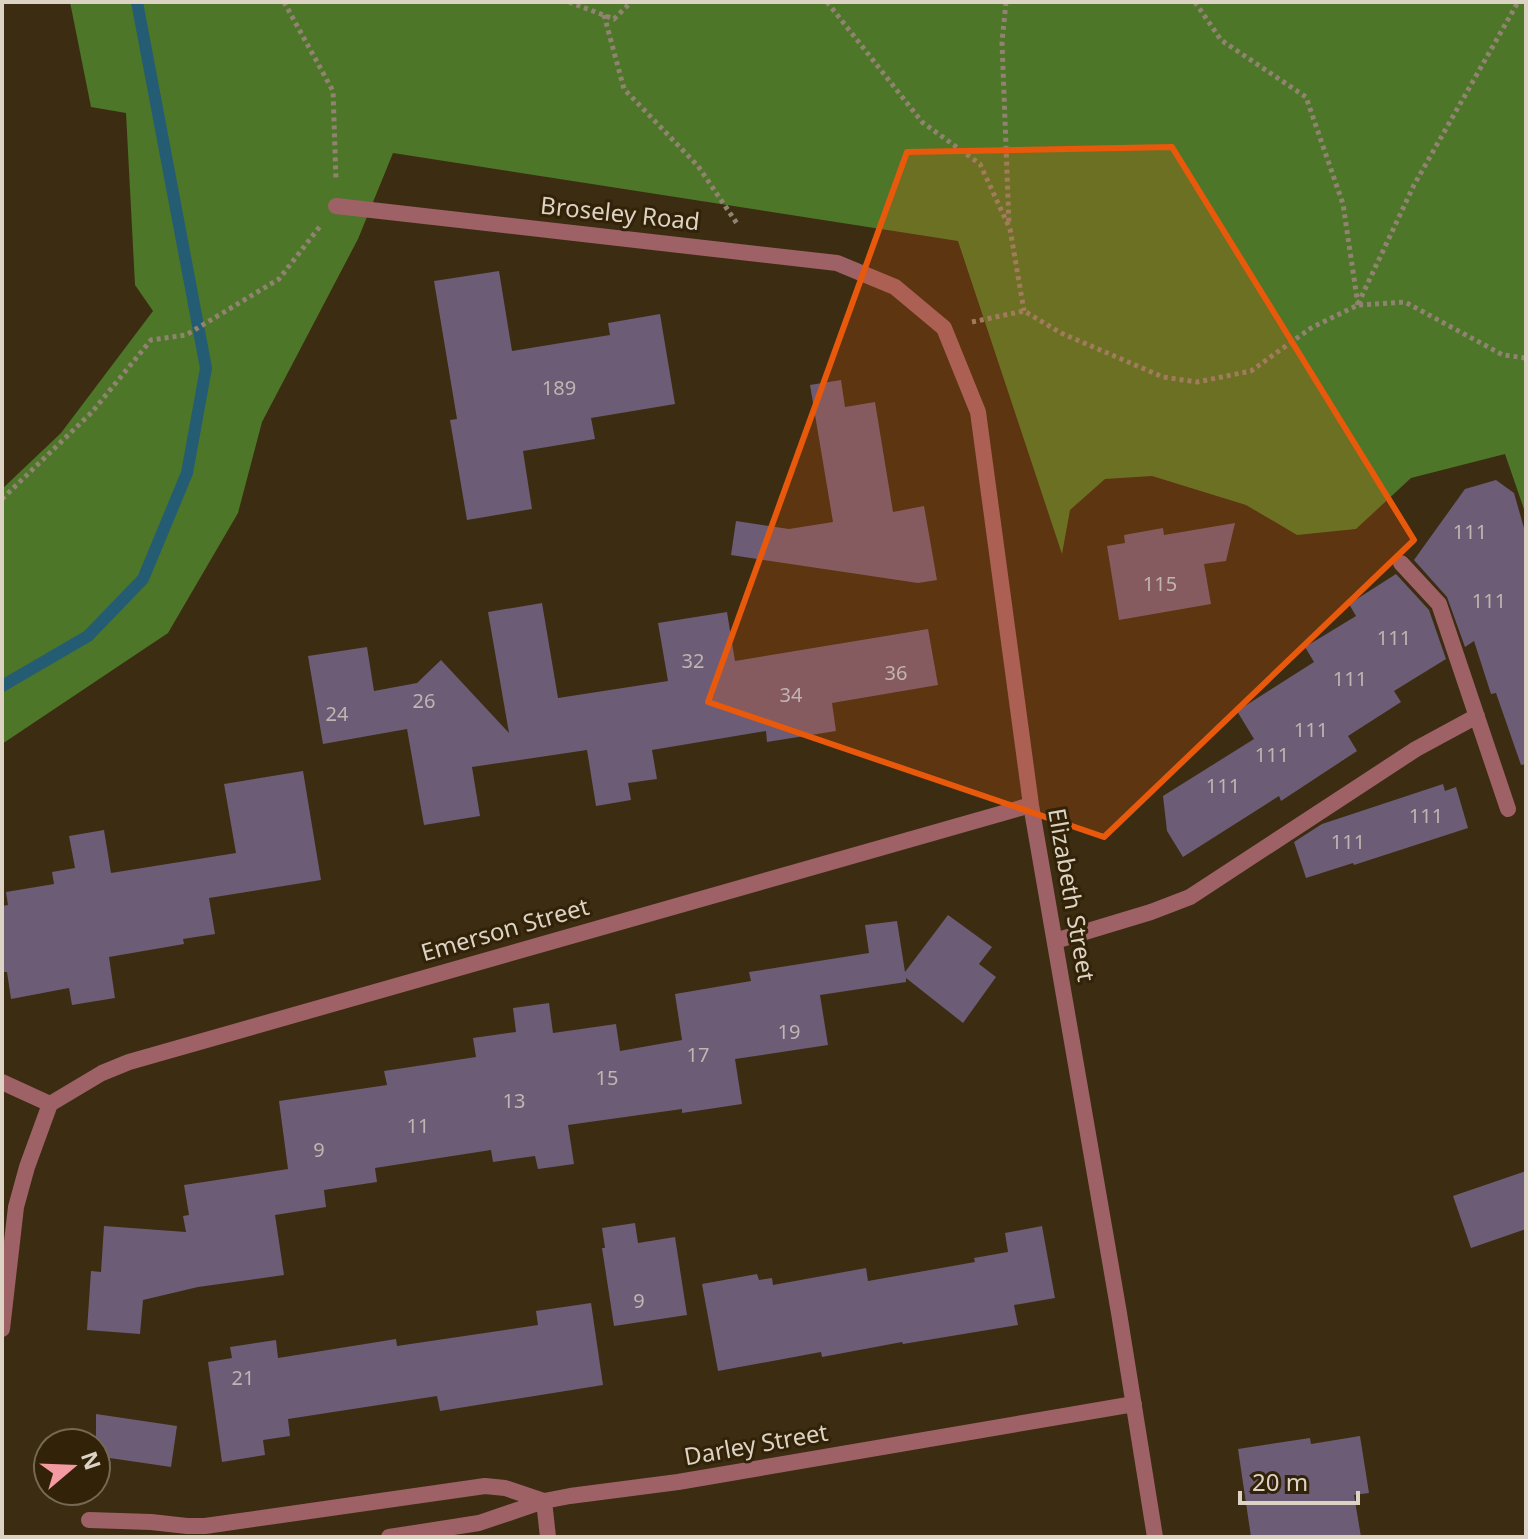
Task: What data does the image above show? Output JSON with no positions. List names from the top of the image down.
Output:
{
  "streets": {
    "street": [
      "Broseley Road",
      "Elizabeth Street",
      "Emerson Street",
      "Darley Street"
    ]
  },
  "crossings": [
    ["Broseley Road", "Elizabeth Street"],
    ["Elizabeth Street", "Emerson Street"],
    ["Elizabeth Street", "Darley Street"]
  ],
  "house_numbers": [
    "189",
    "111",
    "115",
    "111",
    "111",
    "32",
    "36",
    "111",
    "34",
    "26",
    "24",
    "111",
    "111",
    "111",
    "111",
    "111",
    "19",
    "17",
    "15",
    "13",
    "11",
    "9",
    "9",
    "21"
  ],
  "scale_bar": "20 m",
  "north": "right"
}
